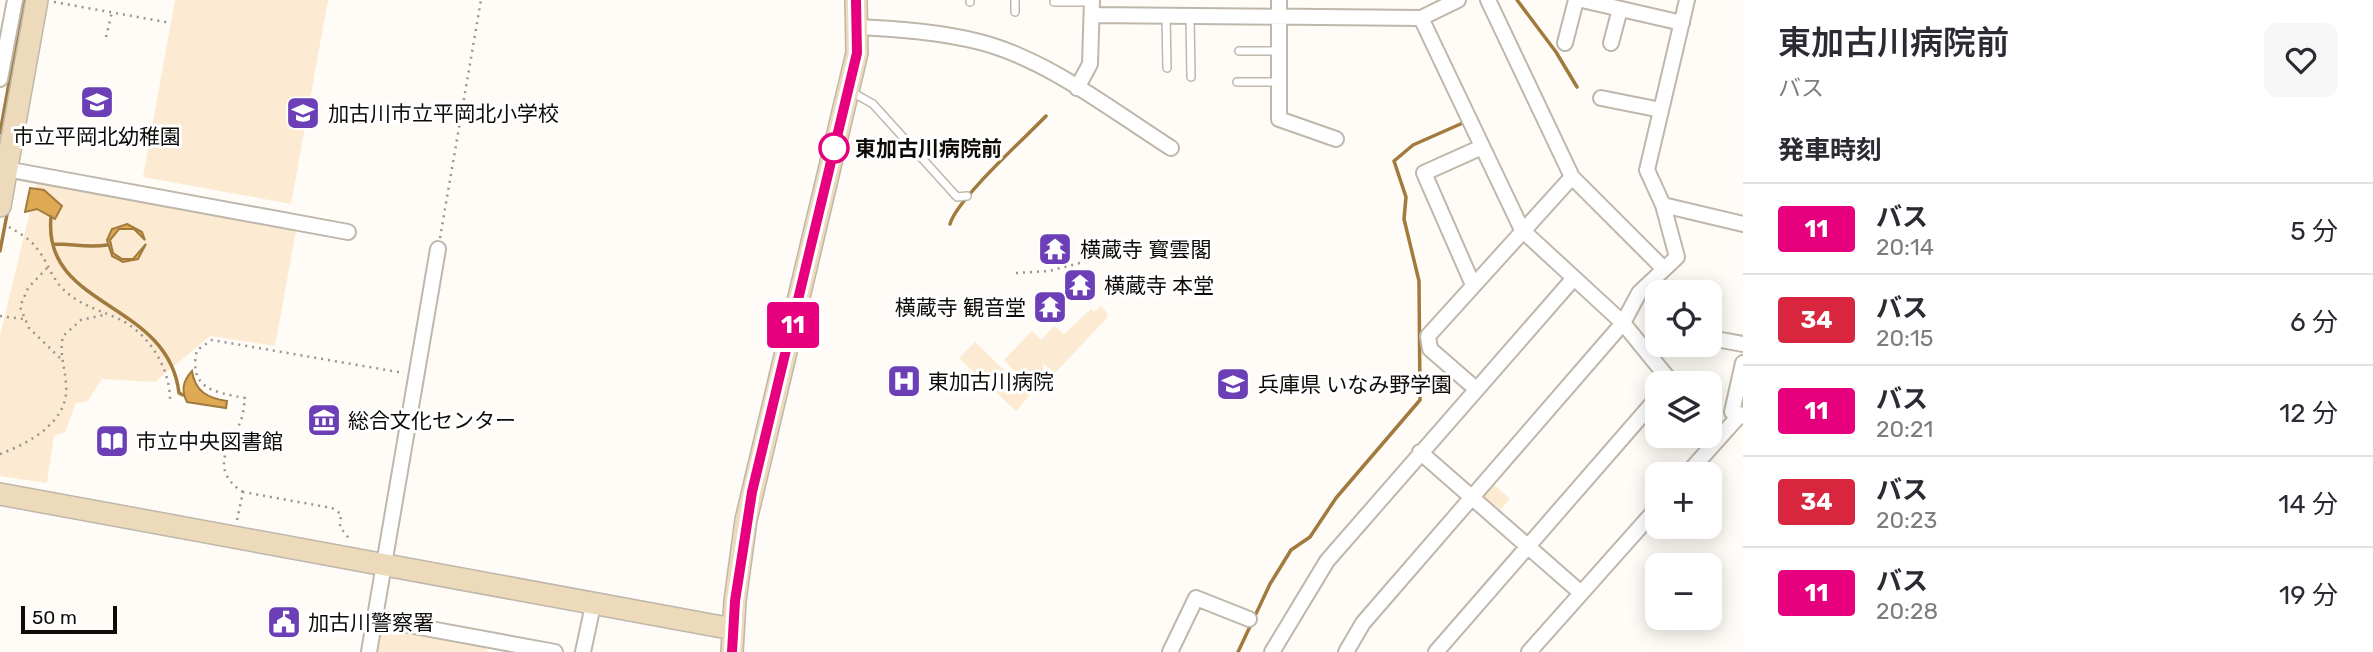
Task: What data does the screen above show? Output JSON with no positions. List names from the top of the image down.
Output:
{
  "places": {
    "school or university": ["市立平岡北幼稚園", "加古川市立平岡北小学校", "兵庫県 いなみ野学園"],
    "other": ["東加古川病院前"],
    "temple": ["横蔵寺 寳雲閣", "横蔵寺 本堂", "横蔵寺 観音堂"],
    "hospital": ["東加古川病院"],
    "museum": ["総合文化センター"],
    "library": ["市立中央図書館"],
    "public building": ["加古川警察署"]
  },
  "lines": ["bus line 11"],
  "scale_bar": "50 m",
  "page": {
    "on_map": "11",
    "heading": [
      ["東加古川病院前", "バス"],
      "発車時刻"
    ],
    "list": [
      {
        "mark": "11",
        "name": "バス",
        "note": "20:14",
        "value": "5 分"
      },
      {
        "mark": "34",
        "name": "バス",
        "note": "20:15",
        "value": "6 分"
      },
      {
        "mark": "11",
        "name": "バス",
        "note": "20:21",
        "value": "12 分"
      },
      {
        "mark": "34",
        "name": "バス",
        "note": "20:23",
        "value": "14 分"
      },
      {
        "mark": "11",
        "name": "バス",
        "note": "20:28",
        "value": "19 分"
      }
    ],
    "map_buttons": ["+", "−"],
    "scale": "50 m"
  }
}
